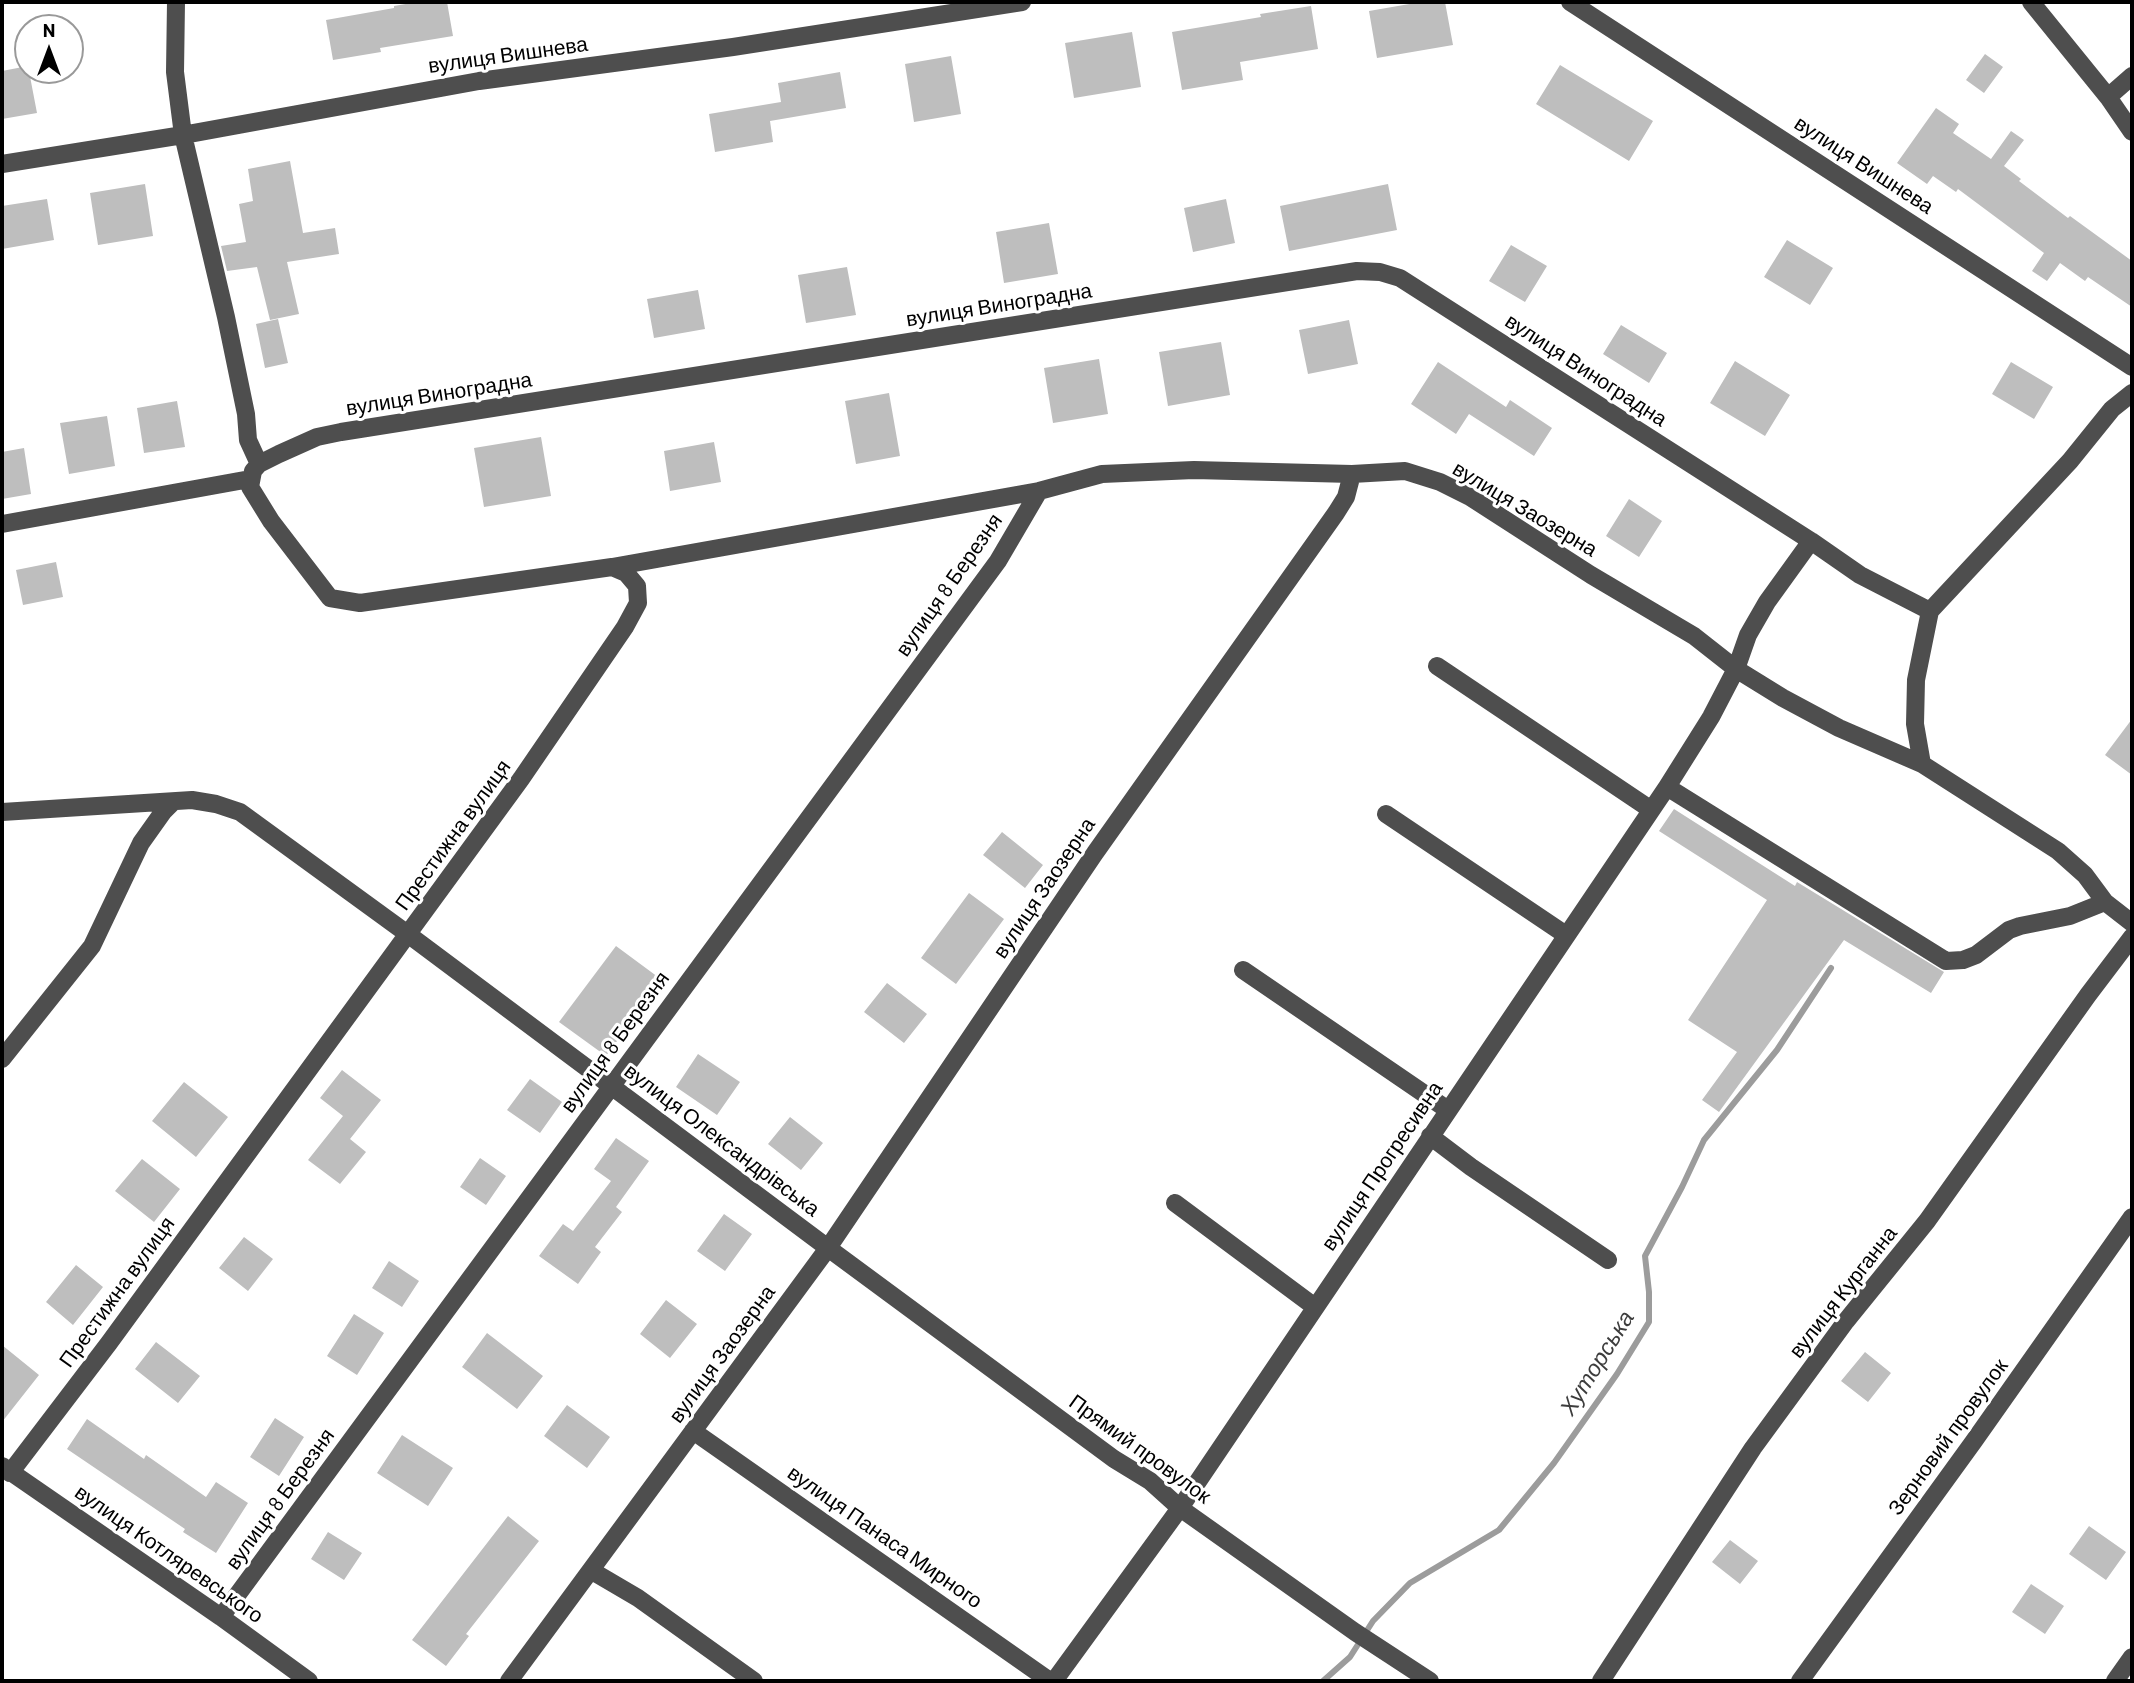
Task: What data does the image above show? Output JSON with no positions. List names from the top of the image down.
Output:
{
  "streets": {
    "street": [
      "вулиця Вишнева",
      "вулиця Виноградна",
      "вулиця Заозерна",
      "вулиця 8 Березня",
      "Престижна вулиця",
      "вулиця Олександрівська",
      "вулиця Прогресивна",
      "вулиця Курганна",
      "Зерновий провулок",
      "Прямий провулок",
      "вулиця Панаса Мирного",
      "вулиця Котляревського"
    ]
  },
  "crossings": [
    ["вулиця Виноградна", "вулиця Прогресивна"],
    ["вулиця Заозерна", "вулиця Олександрівська"],
    ["вулиця Заозерна", "вулиця Прогресивна"],
    ["вулиця Заозерна", "Прямий провулок"],
    ["вулиця Заозерна", "вулиця Панаса Мирного"],
    ["вулиця 8 Березня", "вулиця Олександрівська"],
    ["вулиця 8 Березня", "вулиця Котляревського"],
    ["Престижна вулиця", "вулиця Олександрівська"],
    ["Престижна вулиця", "вулиця Котляревського"],
    ["вулиця Олександрівська", "Прямий провулок"],
    ["вулиця Прогресивна", "Прямий провулок"],
    ["вулиця Прогресивна", "вулиця Панаса Мирного"]
  ],
  "water": ["Хуторська"],
  "north": "top"
}
